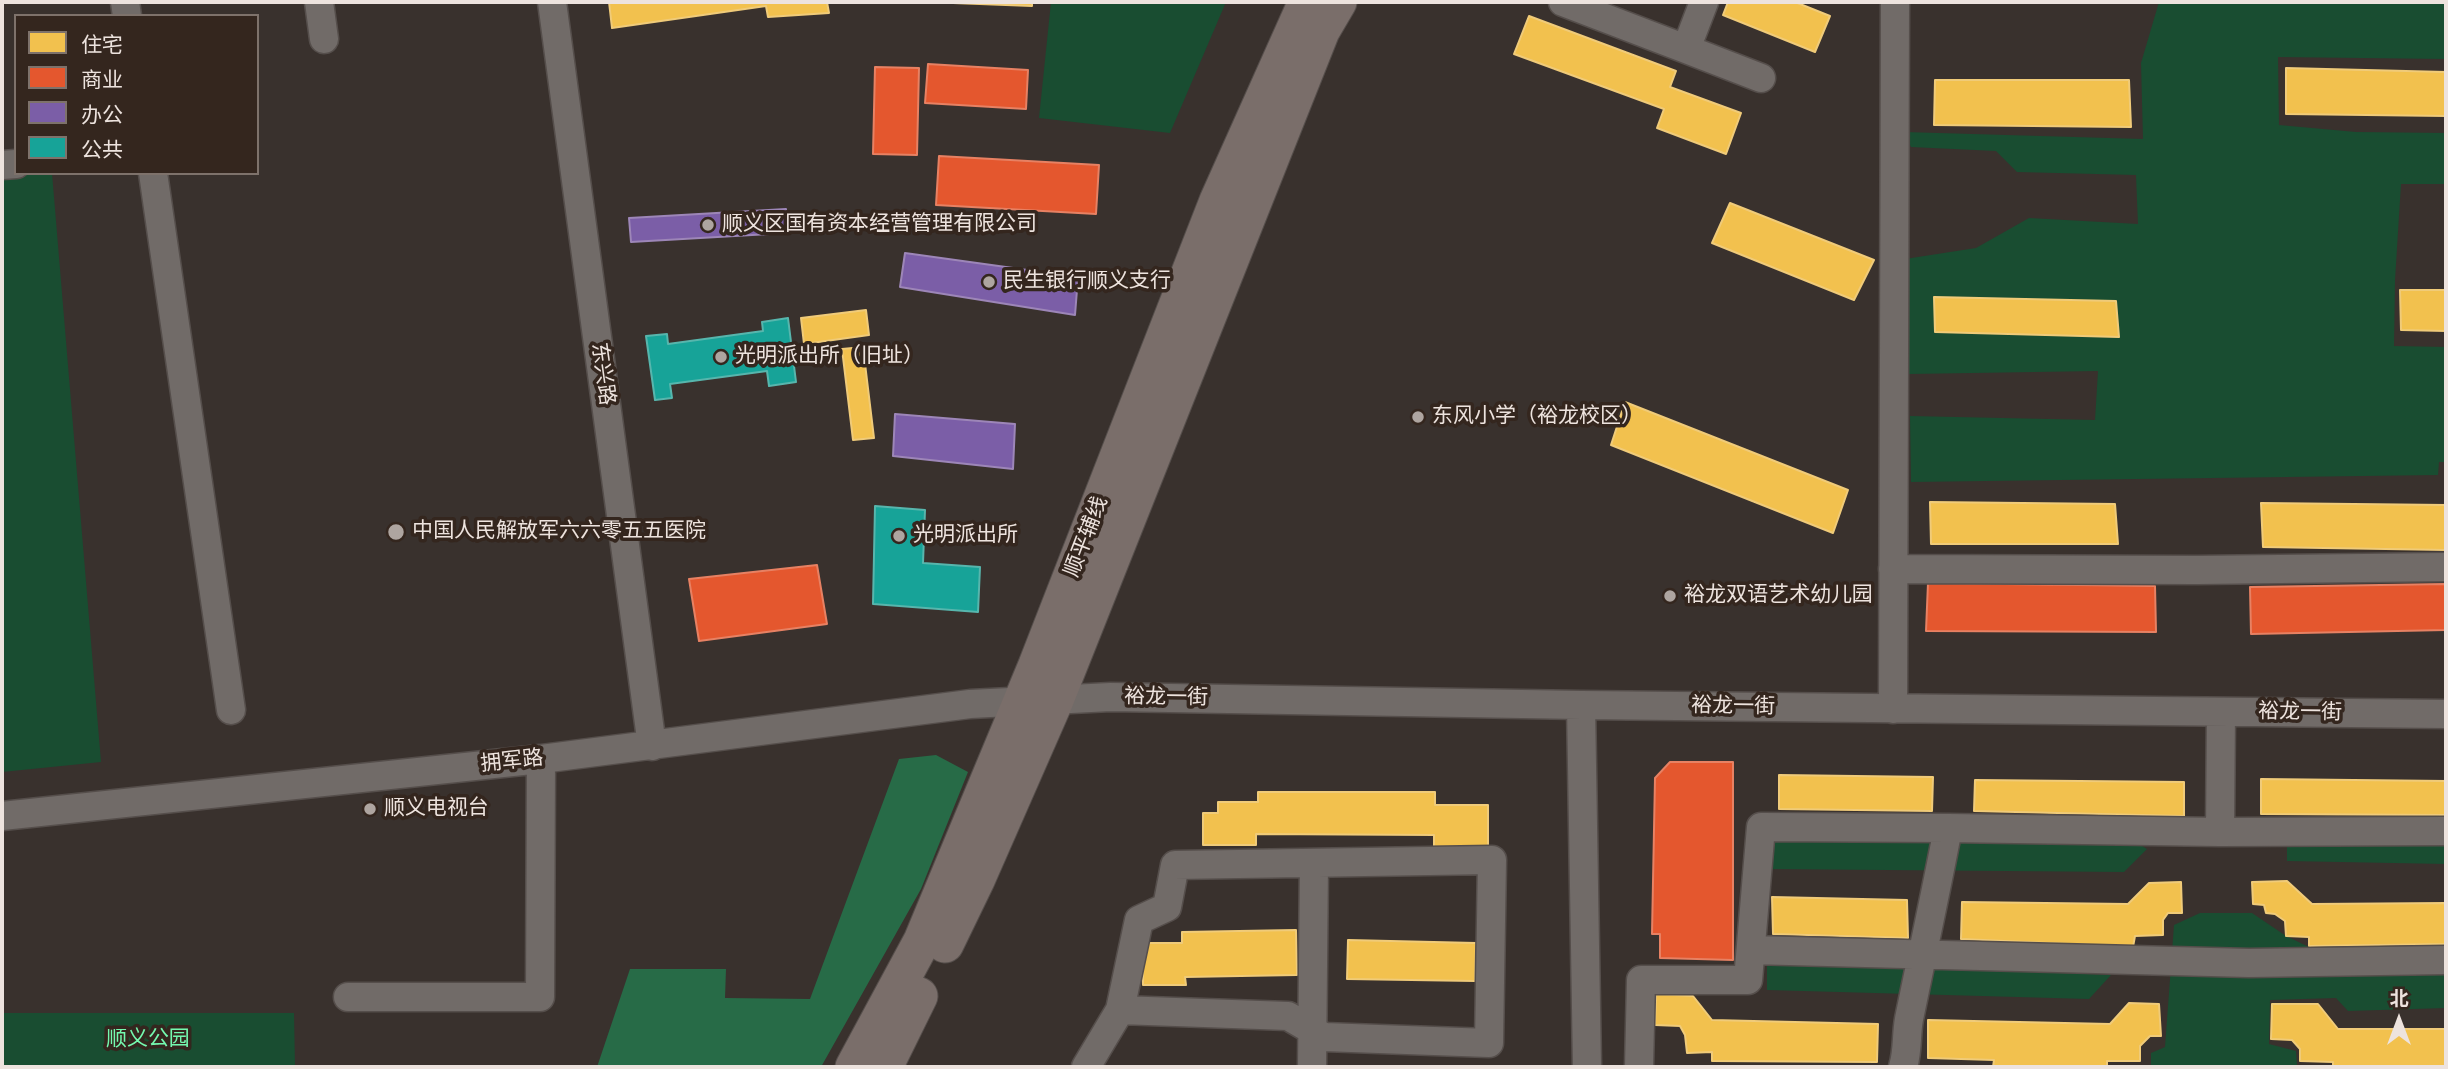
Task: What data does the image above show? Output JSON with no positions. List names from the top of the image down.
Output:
{
  "streets": {
    "main road": ["顺平辅线"],
    "street": ["东兴路", "裕龙一街", "拥军路"]
  },
  "crossings": [
    ["东兴路", "拥军路"],
    ["顺平辅线", "裕龙一街"],
    ["顺平辅线", "拥军路"],
    ["裕龙一街", "拥军路"]
  ],
  "parks": ["顺义公园"],
  "places": [
    "顺义区国有资本经营管理有限公司",
    "民生银行顺义支行",
    "光明派出所（旧址）",
    "东风小学（裕龙校区）",
    "中国人民解放军六六零五五医院",
    "光明派出所",
    "裕龙双语艺术幼儿园",
    "顺义电视台"
  ],
  "legend": [
    "住宅",
    "商业",
    "办公",
    "公共"
  ],
  "north": "top"
}
